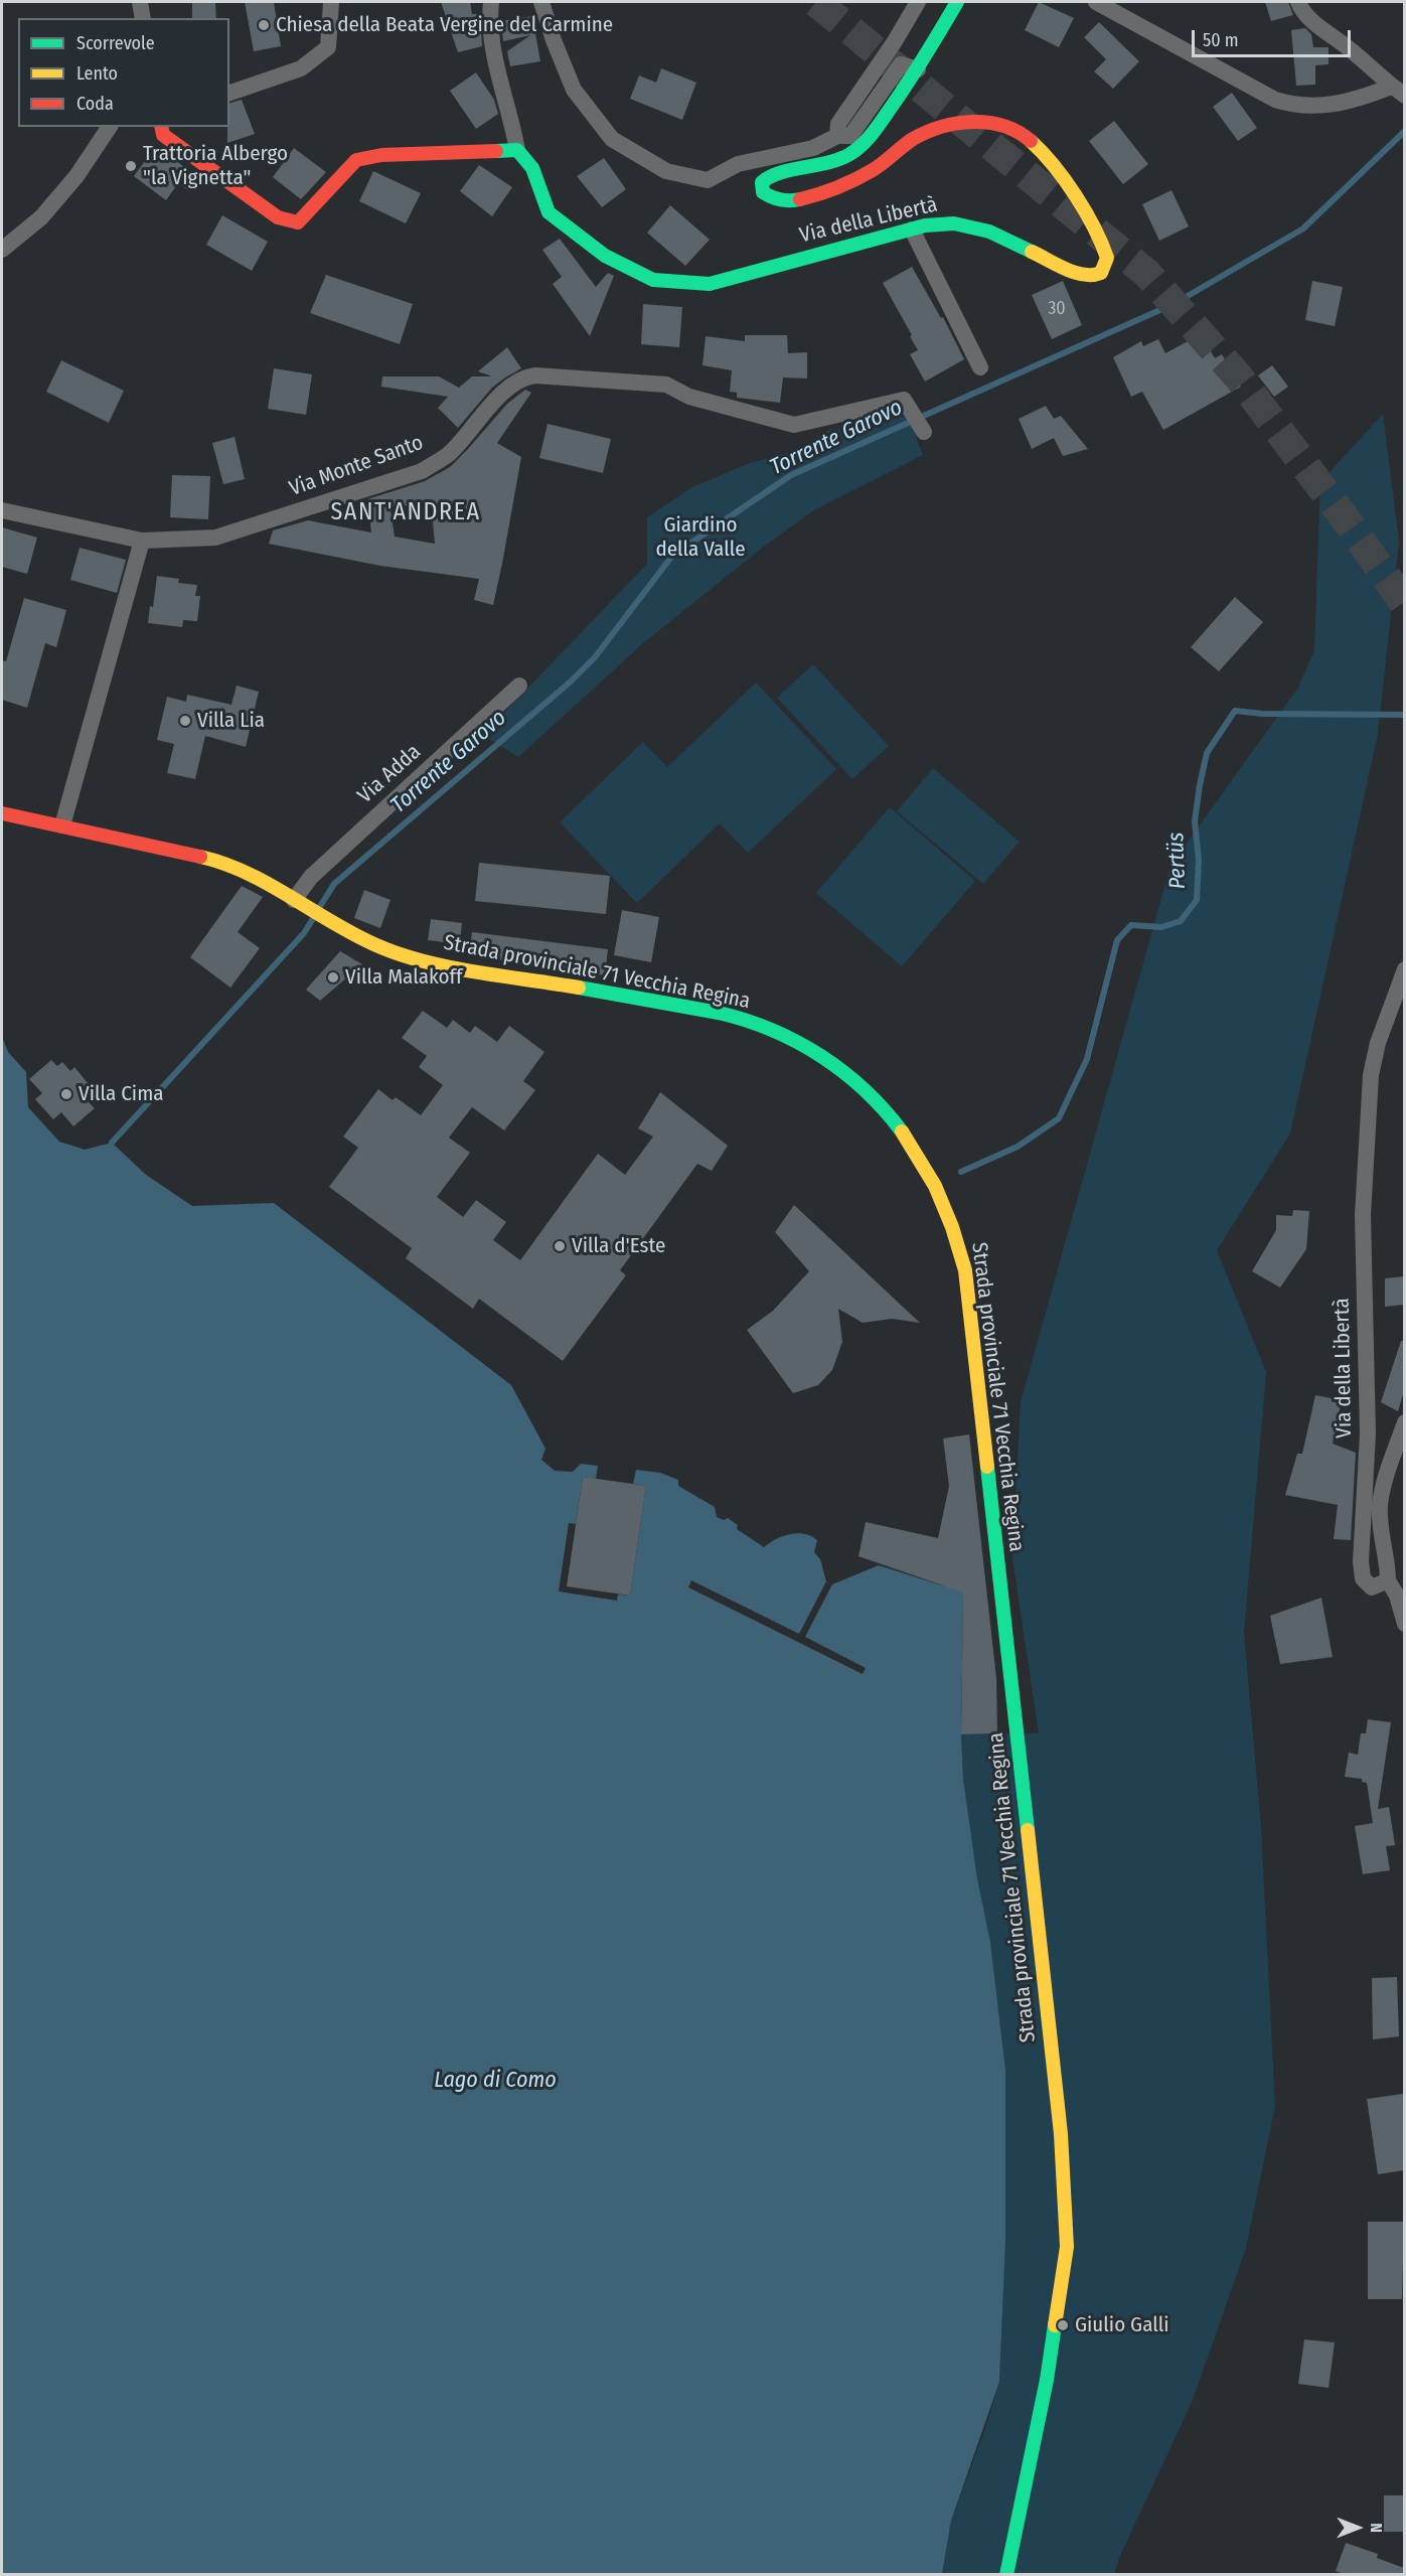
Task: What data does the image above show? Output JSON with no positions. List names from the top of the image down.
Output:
{
  "streets": {
    "street": [
      "Via della Libertà",
      "Via Monte Santo",
      "Via Adda",
      "Strada provinciale 71 Vecchia Regina"
    ]
  },
  "crossings": [
    ["Via Adda", "Strada provinciale 71 Vecchia Regina"]
  ],
  "districts": ["SANT'ANDREA"],
  "water": ["Torrente Garovo", "Pertüs", "Lago di Como"],
  "parks": ["Giardino della Valle"],
  "places": [
    "Chiesa della Beata Vergine del Carmine",
    "Trattoria Albergo \"la Vignetta\"",
    "Villa Lia",
    "Villa Malakoff",
    "Villa Cima",
    "Villa d'Este",
    "Giulio Galli"
  ],
  "house_numbers": ["30"],
  "legend": ["Scorrevole", "Lento", "Coda"],
  "scale_bar": "50 m",
  "north": "right"
}
